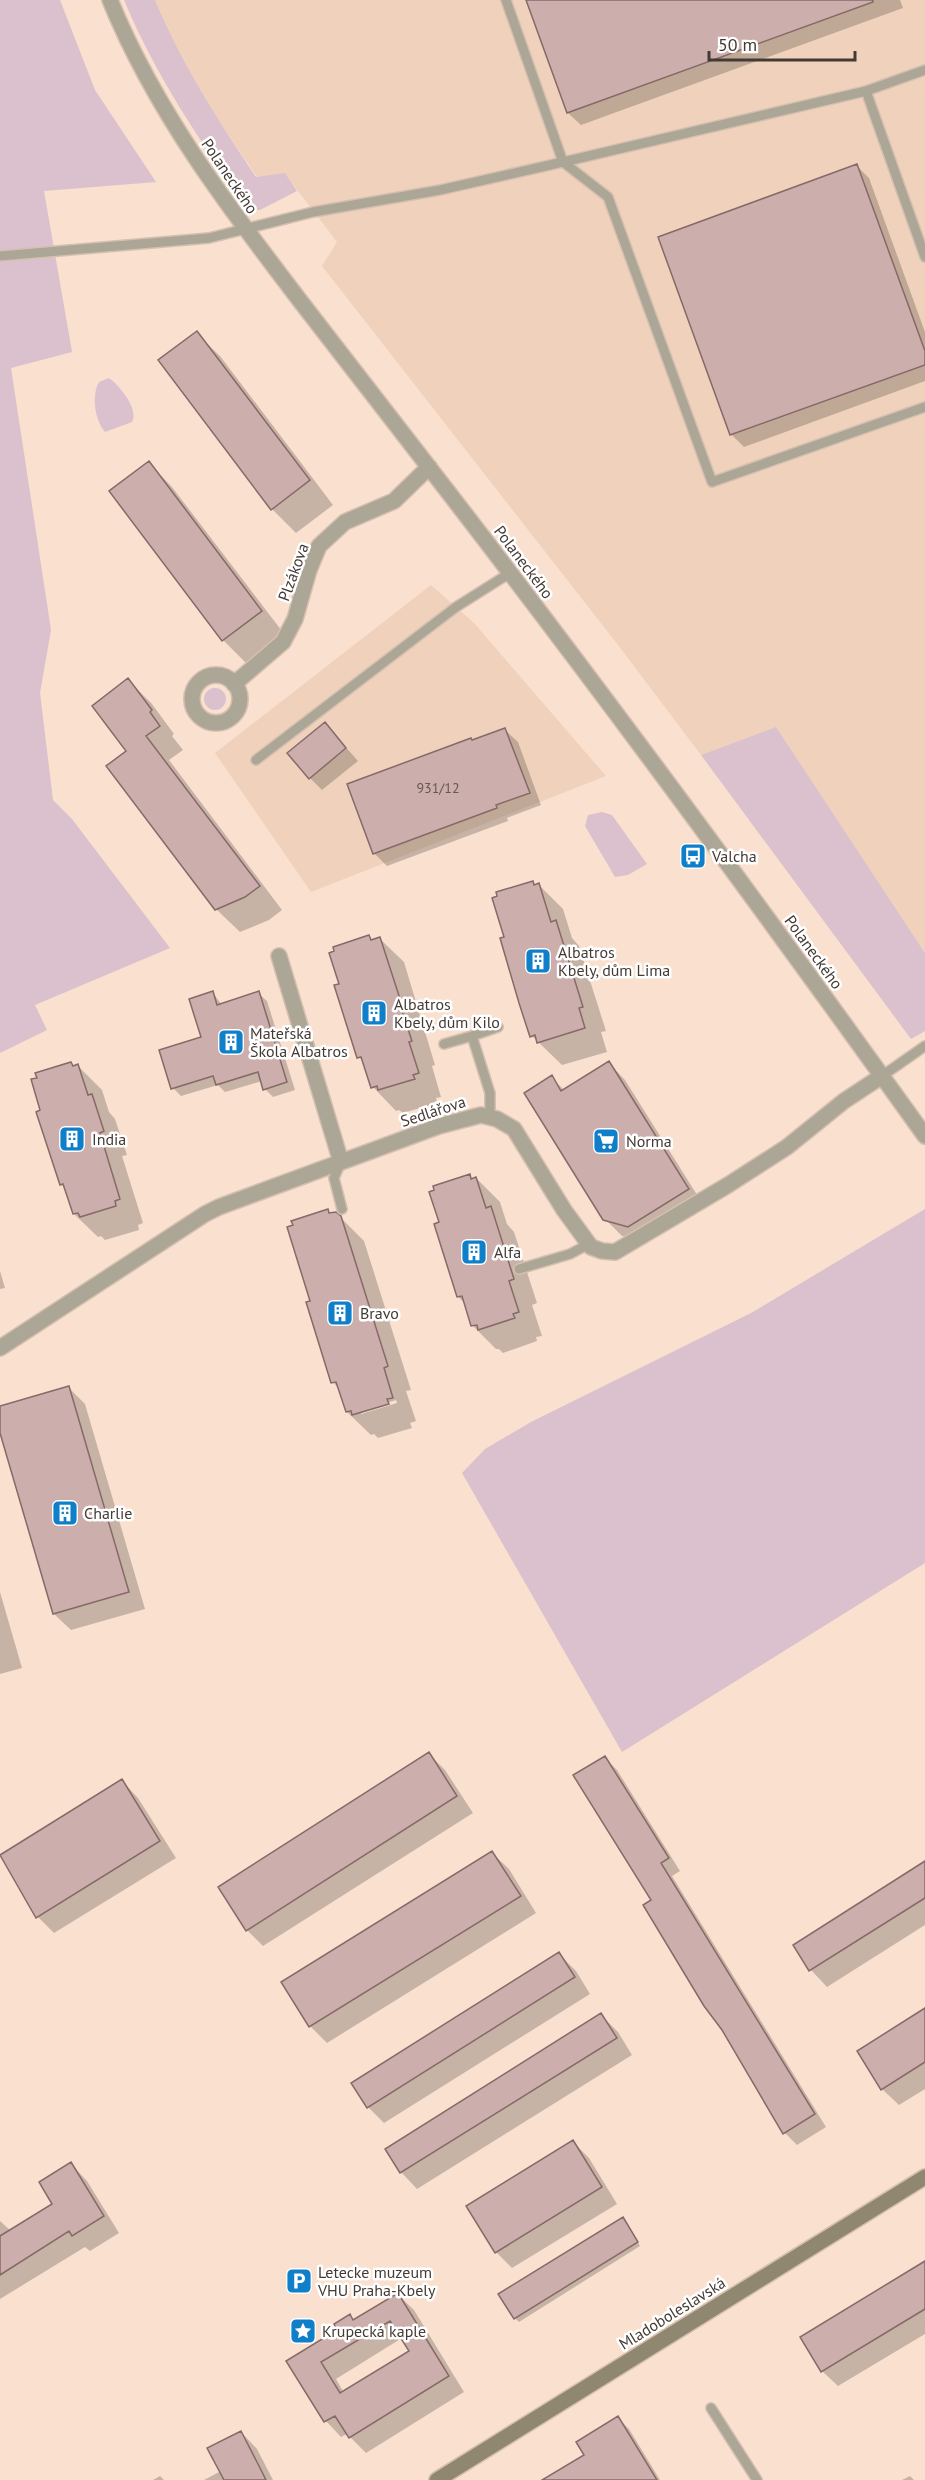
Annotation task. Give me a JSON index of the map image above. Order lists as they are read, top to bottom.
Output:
{
  "streets": {
    "main road": ["Mladoboleslavská"],
    "street": ["Polaneckého", "Plzákova", "Sedlářova"]
  },
  "crossings": [
    ["Polaneckého", "Plzákova"]
  ],
  "places": {
    "bus stop": ["Valcha"],
    "building": [
      "Albatros Kbely, dům Lima",
      "Albatros Kbely, dům Kilo",
      "Mateřská Škola Albatros",
      "India",
      "Alfa",
      "Bravo",
      "Charlie"
    ],
    "supermarket": ["Norma"],
    "parking": ["Letecke muzeum VHU Praha-Kbely"],
    "place": ["Krupecká kaple"]
  },
  "house_numbers": ["931/12"],
  "scale_bar": "50 m"
}
